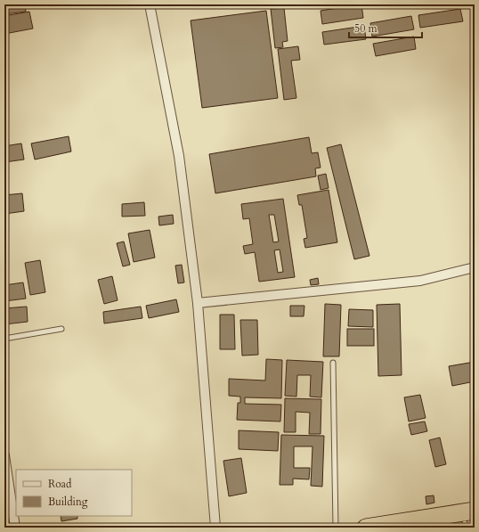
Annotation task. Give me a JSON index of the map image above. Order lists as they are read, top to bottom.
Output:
{
  "legend": ["Road", "Building"],
  "scale_bar": "50 m"
}
